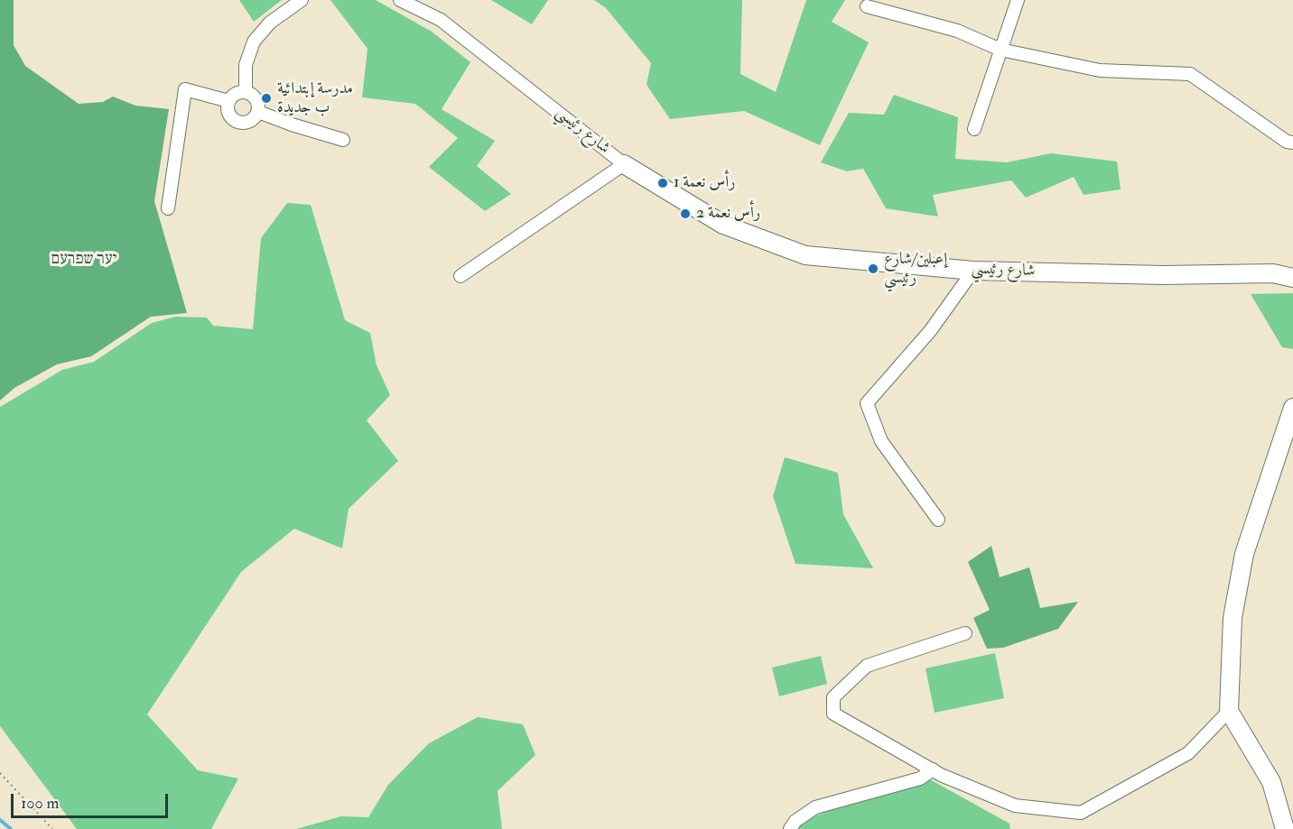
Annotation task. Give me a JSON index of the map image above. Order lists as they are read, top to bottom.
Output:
{
  "streets": {
    "street": ["شارع رئيسي"]
  },
  "parks": ["יער שפרעם"],
  "places": [
    "مدرسة إبتدائية ب جديدة",
    "رأس نعمة 1",
    "رأس نعمة 2",
    "إعبلين/شارع رئيسي"
  ],
  "scale_bar": "100 m"
}
